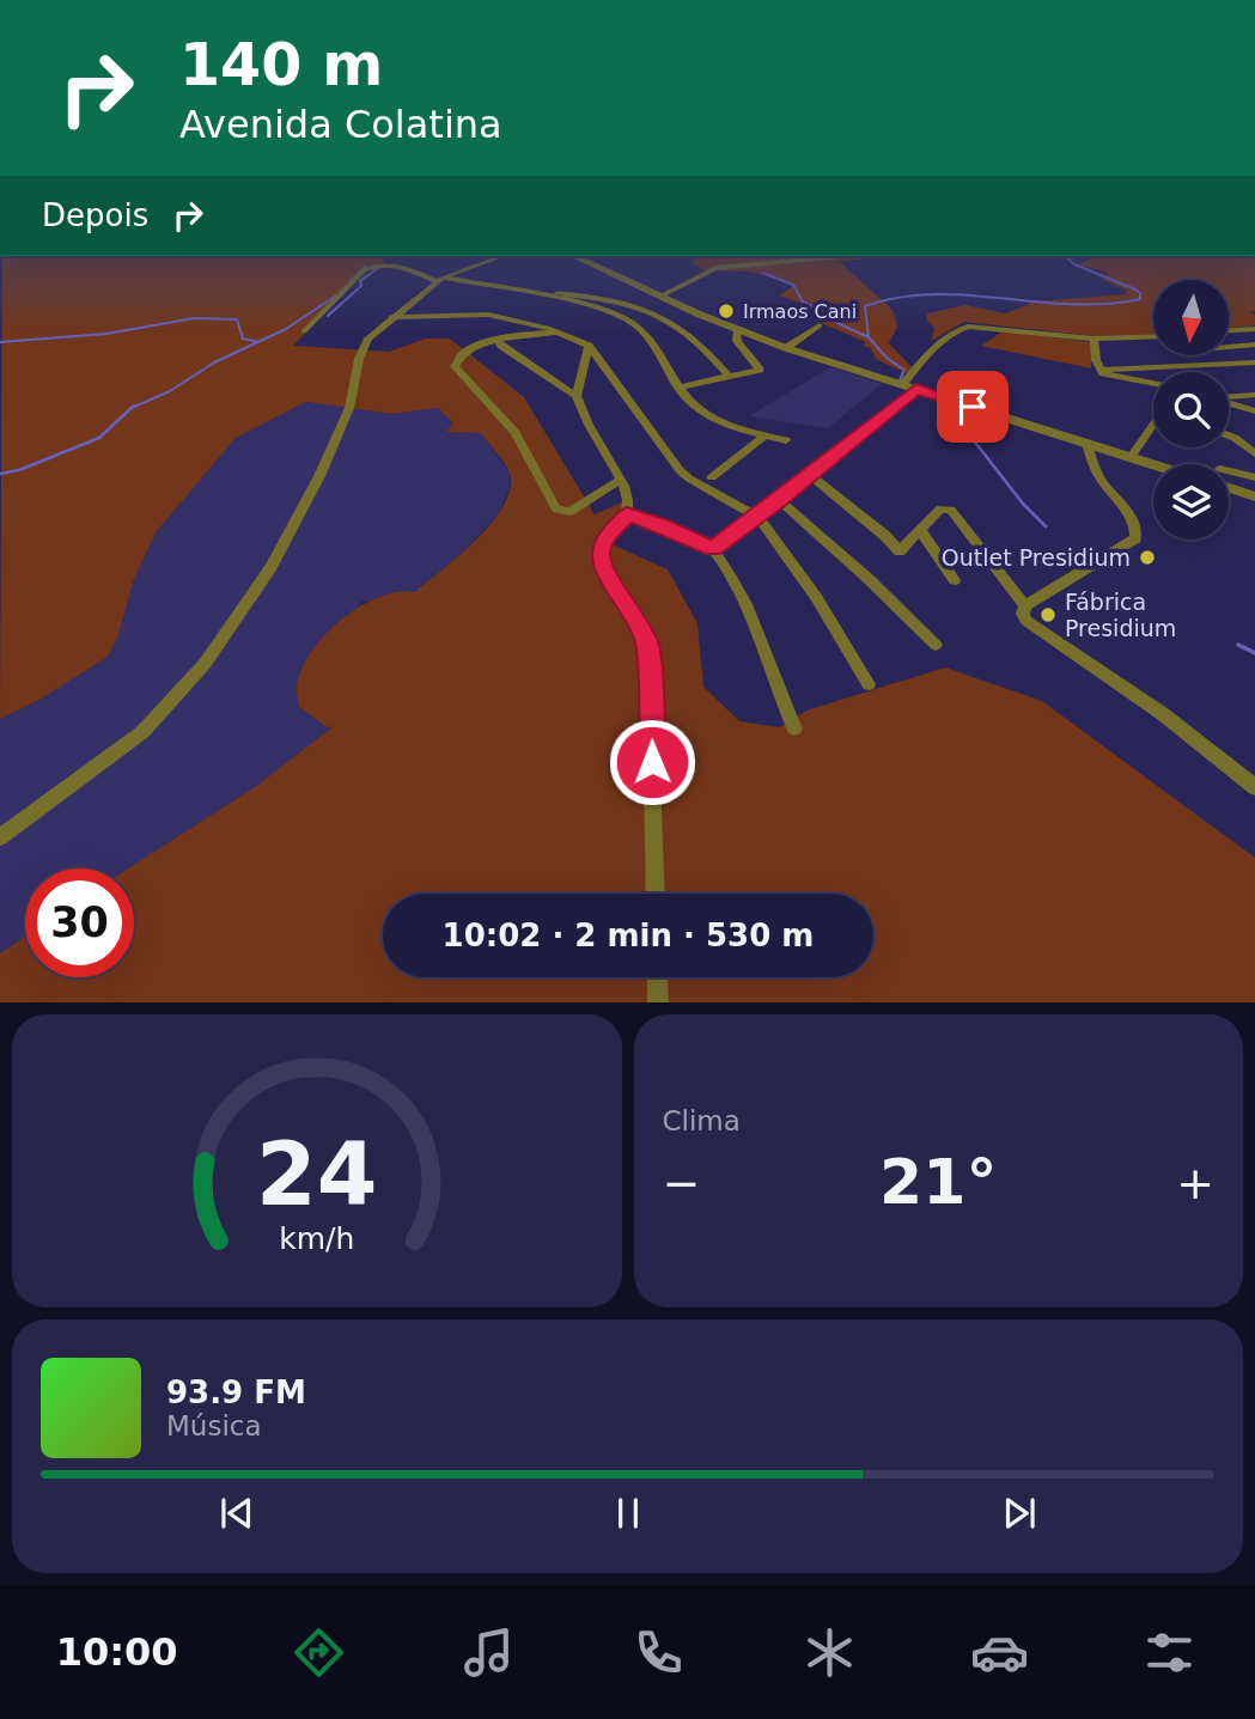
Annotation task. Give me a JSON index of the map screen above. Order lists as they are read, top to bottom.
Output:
{
  "places": ["Irmaos Cani", "Outlet Presidium", "Fábrica Presidium"],
  "north": "bottom",
  "page": {
    "turn": ["140 m", "Avenida Colatina"],
    "then": "Depois",
    "limit": "30",
    "trip": "10:02 · 2 min · 530 m",
    "tile": "Clima",
    "heat": ["−", "21°", "+"],
    "song": ["93.9 FM", "Música"],
    "tabs": "10:00",
    "gauge": ["24", "km/h"]
  }
}
